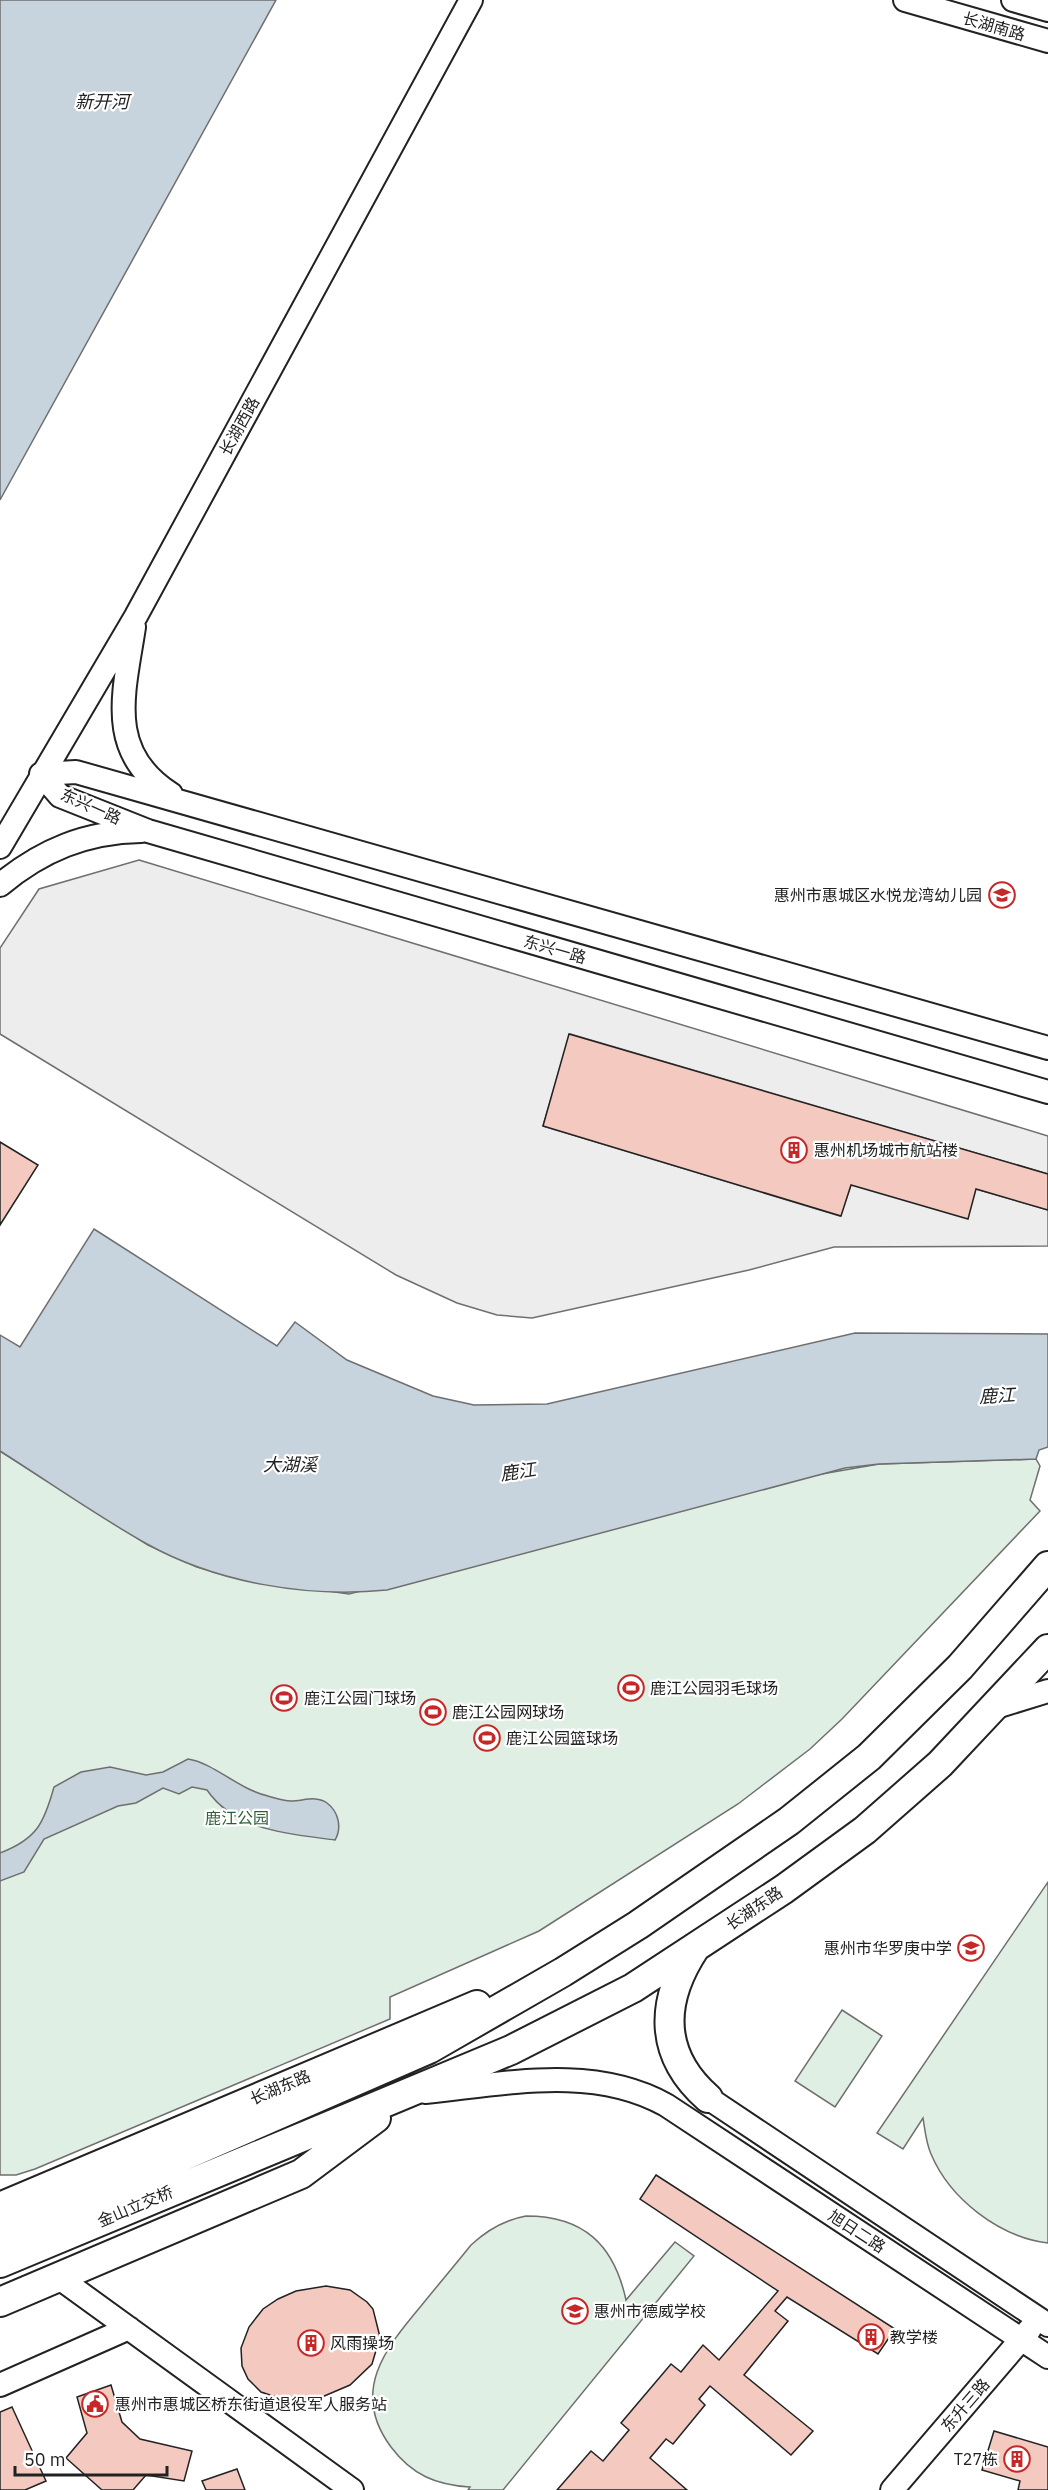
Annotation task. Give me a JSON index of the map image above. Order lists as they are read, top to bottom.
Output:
{
  "streets": {
    "main road": ["长湖东路", "金山立交桥"],
    "street": [
      "长湖南路",
      "长湖西路",
      "东兴一路",
      "旭日二路",
      "东升三路"
    ]
  },
  "crossings": [
    ["长湖西路", "东兴一路"],
    ["长湖东路", "金山立交桥"],
    ["长湖东路", "旭日二路"],
    ["旭日二路", "东升三路"]
  ],
  "water": ["新开河", "鹿江", "大湖溪"],
  "parks": ["鹿江公园"],
  "places": {
    "school or university": ["惠州市惠城区水悦龙湾幼儿园", "惠州市华罗庚中学", "惠州市德威学校"],
    "building": [
      "惠州机场城市航站楼",
      "教学楼",
      "风雨操场",
      "T27栋"
    ],
    "sports": [
      "鹿江公园羽毛球场",
      "鹿江公园门球场",
      "鹿江公园网球场",
      "鹿江公园篮球场"
    ],
    "public building": ["惠州市惠城区桥东街道退役军人服务站"]
  },
  "scale_bar": "50 m"
}
